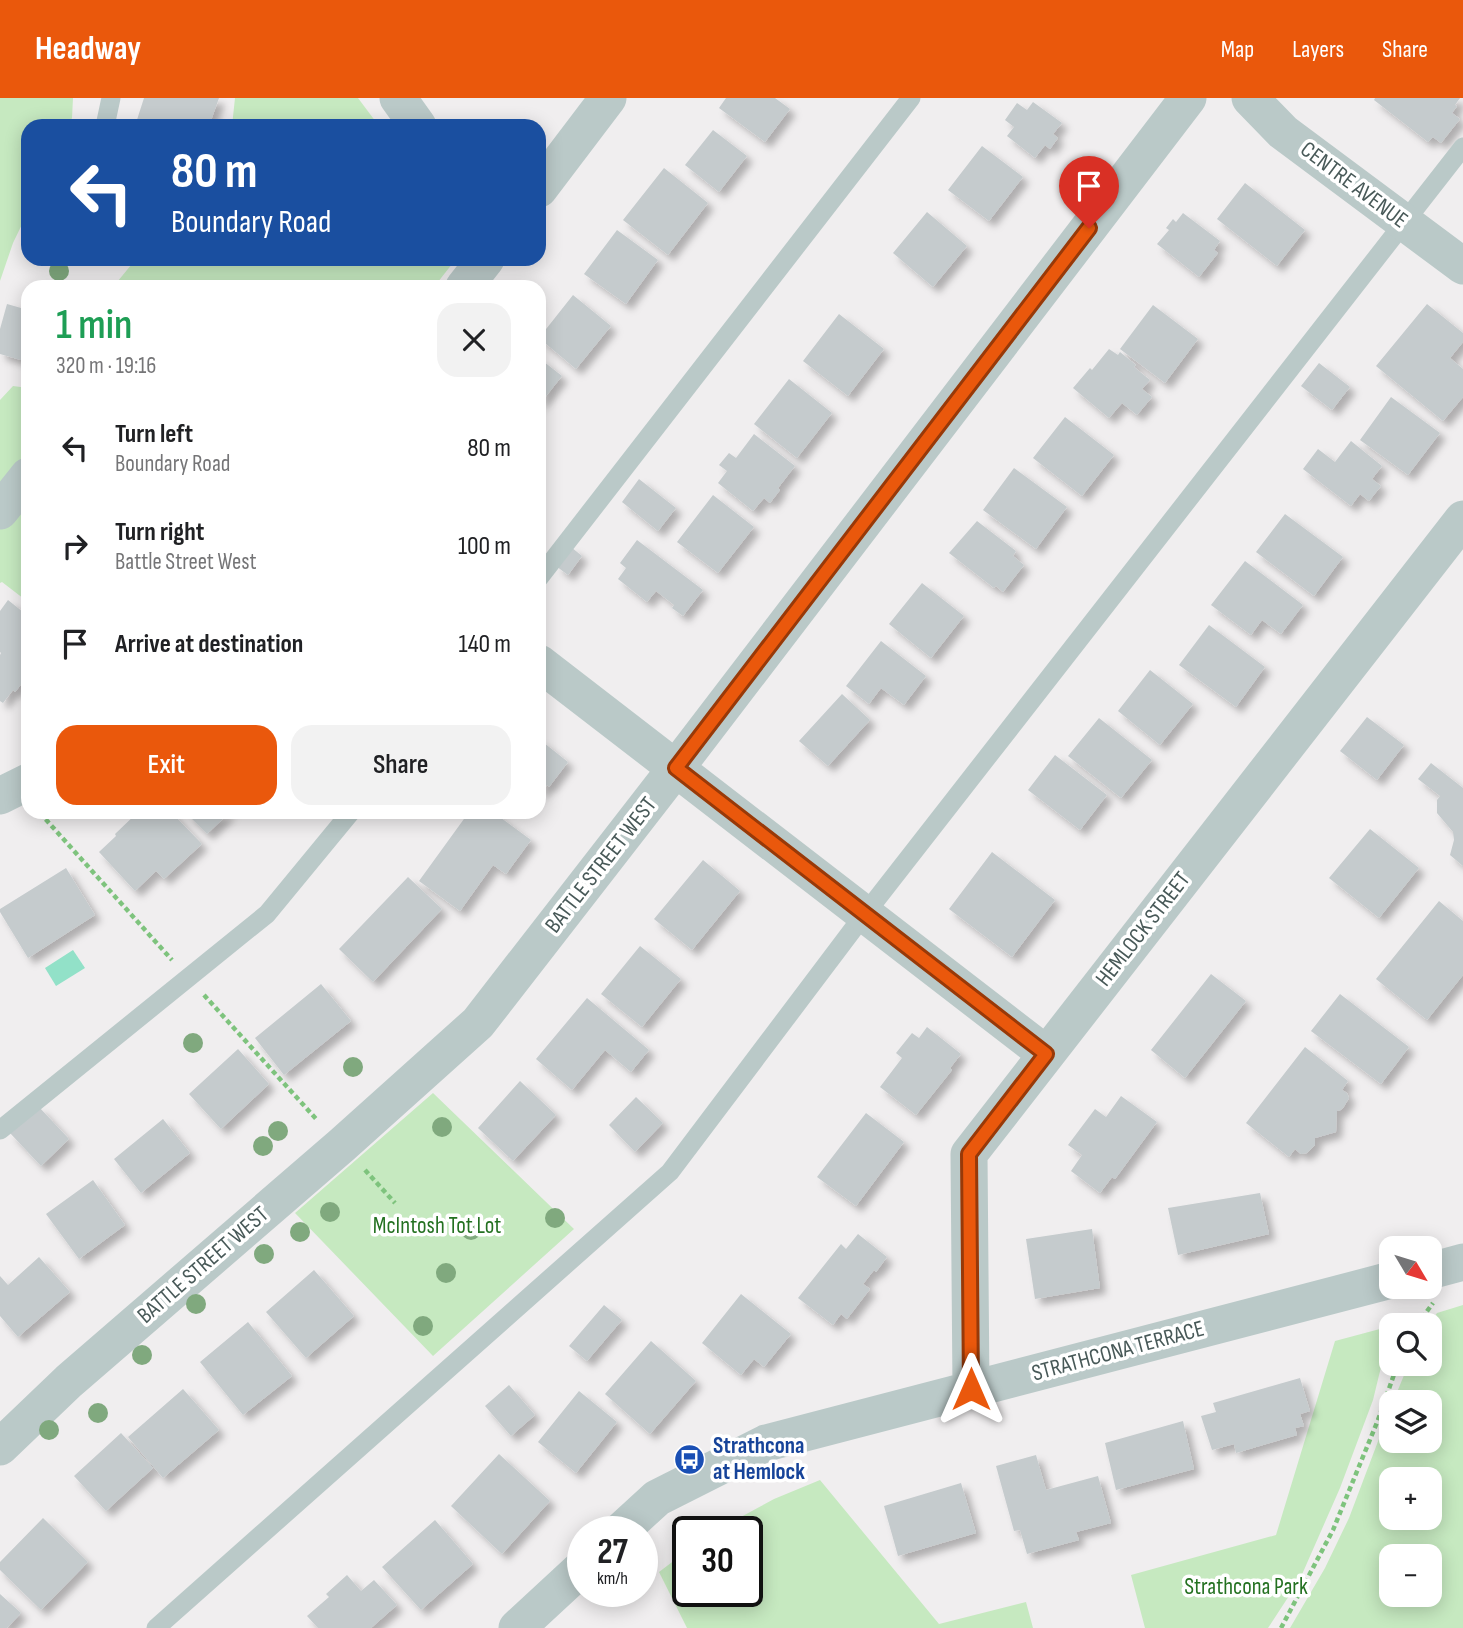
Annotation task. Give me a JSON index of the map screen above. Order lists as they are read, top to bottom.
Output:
{
  "streets": {
    "street": [
      "CENTRE AVENUE",
      "BATTLE STREET WEST",
      "HEMLOCK STREET",
      "STRATHCONA TERRACE"
    ]
  },
  "crossings": [
    ["HEMLOCK STREET", "STRATHCONA TERRACE"]
  ],
  "parks": ["McIntosh Tot Lot", "Strathcona Park"],
  "places": {
    "bus stop": ["Strathcona at Hemlock"]
  },
  "north": "bottom right",
  "page": {
    "header": "Headway",
    "nav": ["Map", "Layers", "Share"],
    "turn": ["80 m", "Boundary Road"],
    "heading": ["1 min", "320 m · 19:16"],
    "list": [
      {
        "name": "Turn left",
        "note": "Boundary Road",
        "value": "80 m"
      },
      {
        "name": "Turn right",
        "note": "Battle Street West",
        "value": "100 m"
      },
      {
        "name": "Arrive at destination",
        "value": "140 m"
      }
    ],
    "buttons": ["Exit", "Share"],
    "map_buttons": ["+", "−"],
    "speed": "27 km/h",
    "limit": "30"
  }
}
